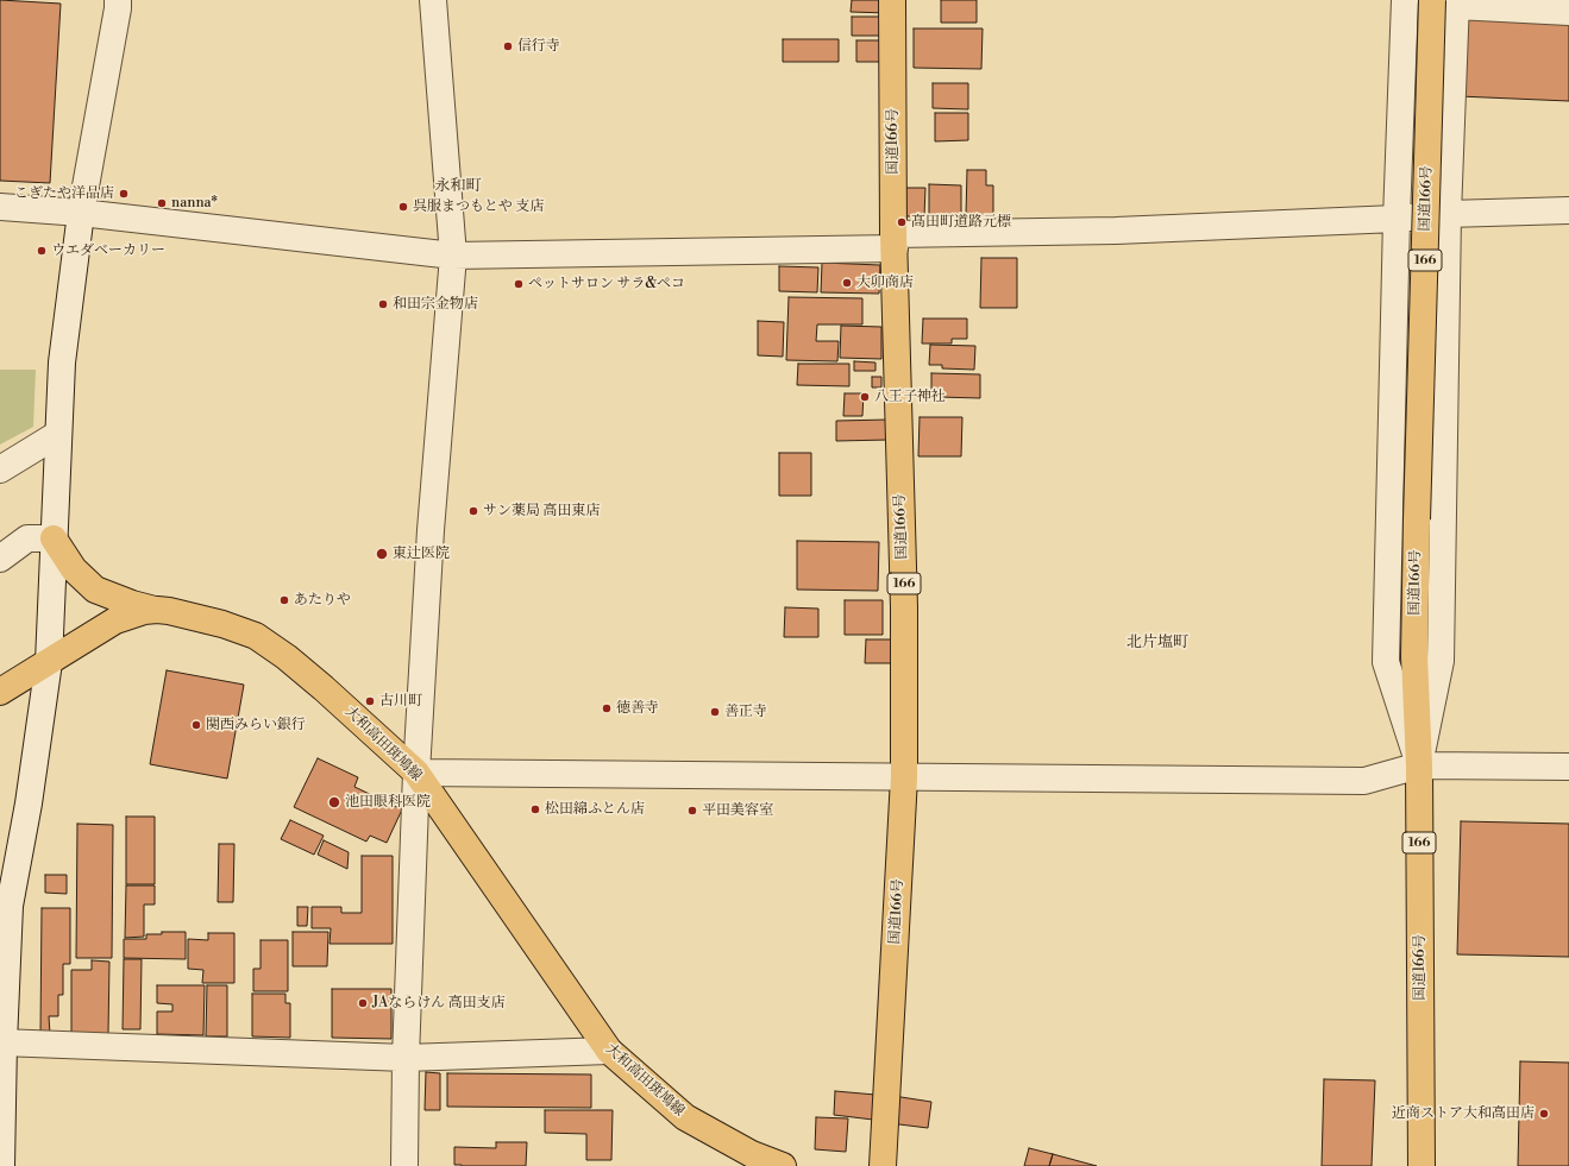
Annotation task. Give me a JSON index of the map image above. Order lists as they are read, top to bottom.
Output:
{
  "streets": {
    "main road": ["国道166号", "166", "大和高田斑鳩線"]
  },
  "districts": ["永和町", "北片塩町"],
  "places": [
    "信行寺",
    "こぎたや洋品店",
    "nanna*",
    "呉服まつもとや 支店",
    "髙田町道路元標",
    "ウエダベーカリー",
    "大卯商店",
    "ペットサロン サラ&ペコ",
    "和田宗金物店",
    "八王子神社",
    "サン薬局 高田東店",
    "東辻医院",
    "あたりや",
    "古川町",
    "徳善寺",
    "善正寺",
    "関西みらい銀行",
    "池田眼科医院",
    "松田綿ふとん店",
    "平田美容室",
    "JAならけん 高田支店",
    "近商ストア大和高田店"
  ]
}
